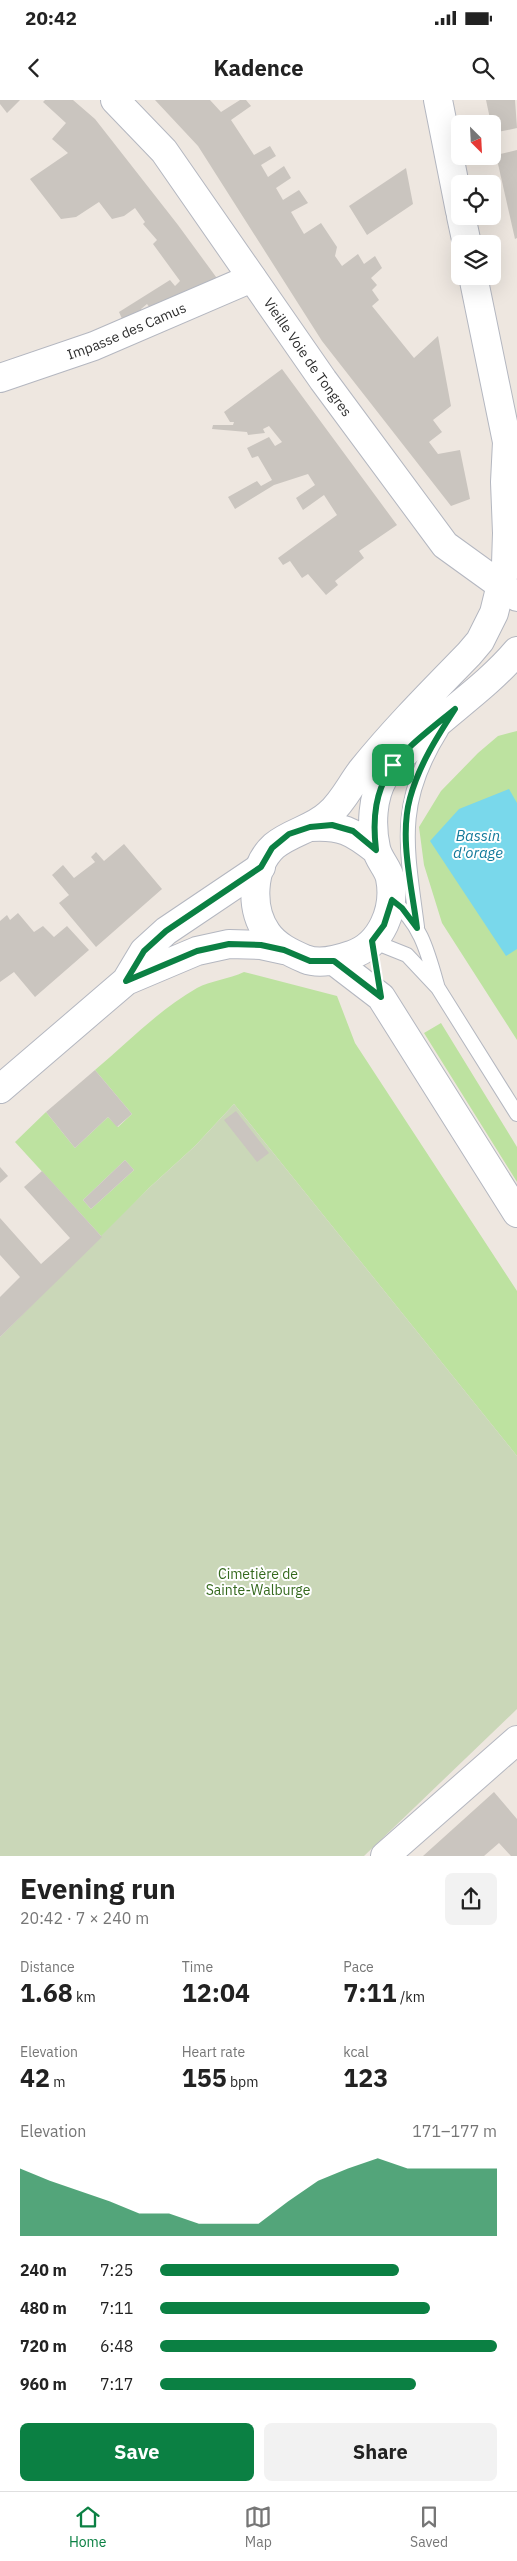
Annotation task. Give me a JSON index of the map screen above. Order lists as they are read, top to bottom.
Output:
{
  "streets": {
    "main road": ["Impasse des Camus", "Vieille Voie de Tongres"]
  },
  "crossings": [
    ["Impasse des Camus", "Vieille Voie de Tongres"]
  ],
  "water": ["Bassin d'orage"],
  "parks": ["Cimetière de Sainte-Walburge"],
  "north": "bottom right",
  "page": {
    "status": "20:42",
    "header": "Kadence",
    "heading": ["Evening run", "20:42 · 7 × 240 m"],
    "stats": [
      ["Distance", "1.68 km"],
      ["Time", "12:04"],
      ["Pace", "7:11 /km"],
      ["Elevation", "42 m"],
      ["Heart rate", "155 bpm"],
      ["kcal", "123"]
    ],
    "chart": ["Elevation", "171–177 m"],
    "list": [
      {
        "name": "240 m",
        "note": "7:25"
      },
      {
        "name": "480 m",
        "note": "7:11"
      },
      {
        "name": "720 m",
        "note": "6:48"
      },
      {
        "name": "960 m",
        "note": "7:17"
      }
    ],
    "buttons": ["Save", "Share"],
    "tabs": ["Home", "Map", "Saved"]
  }
}
